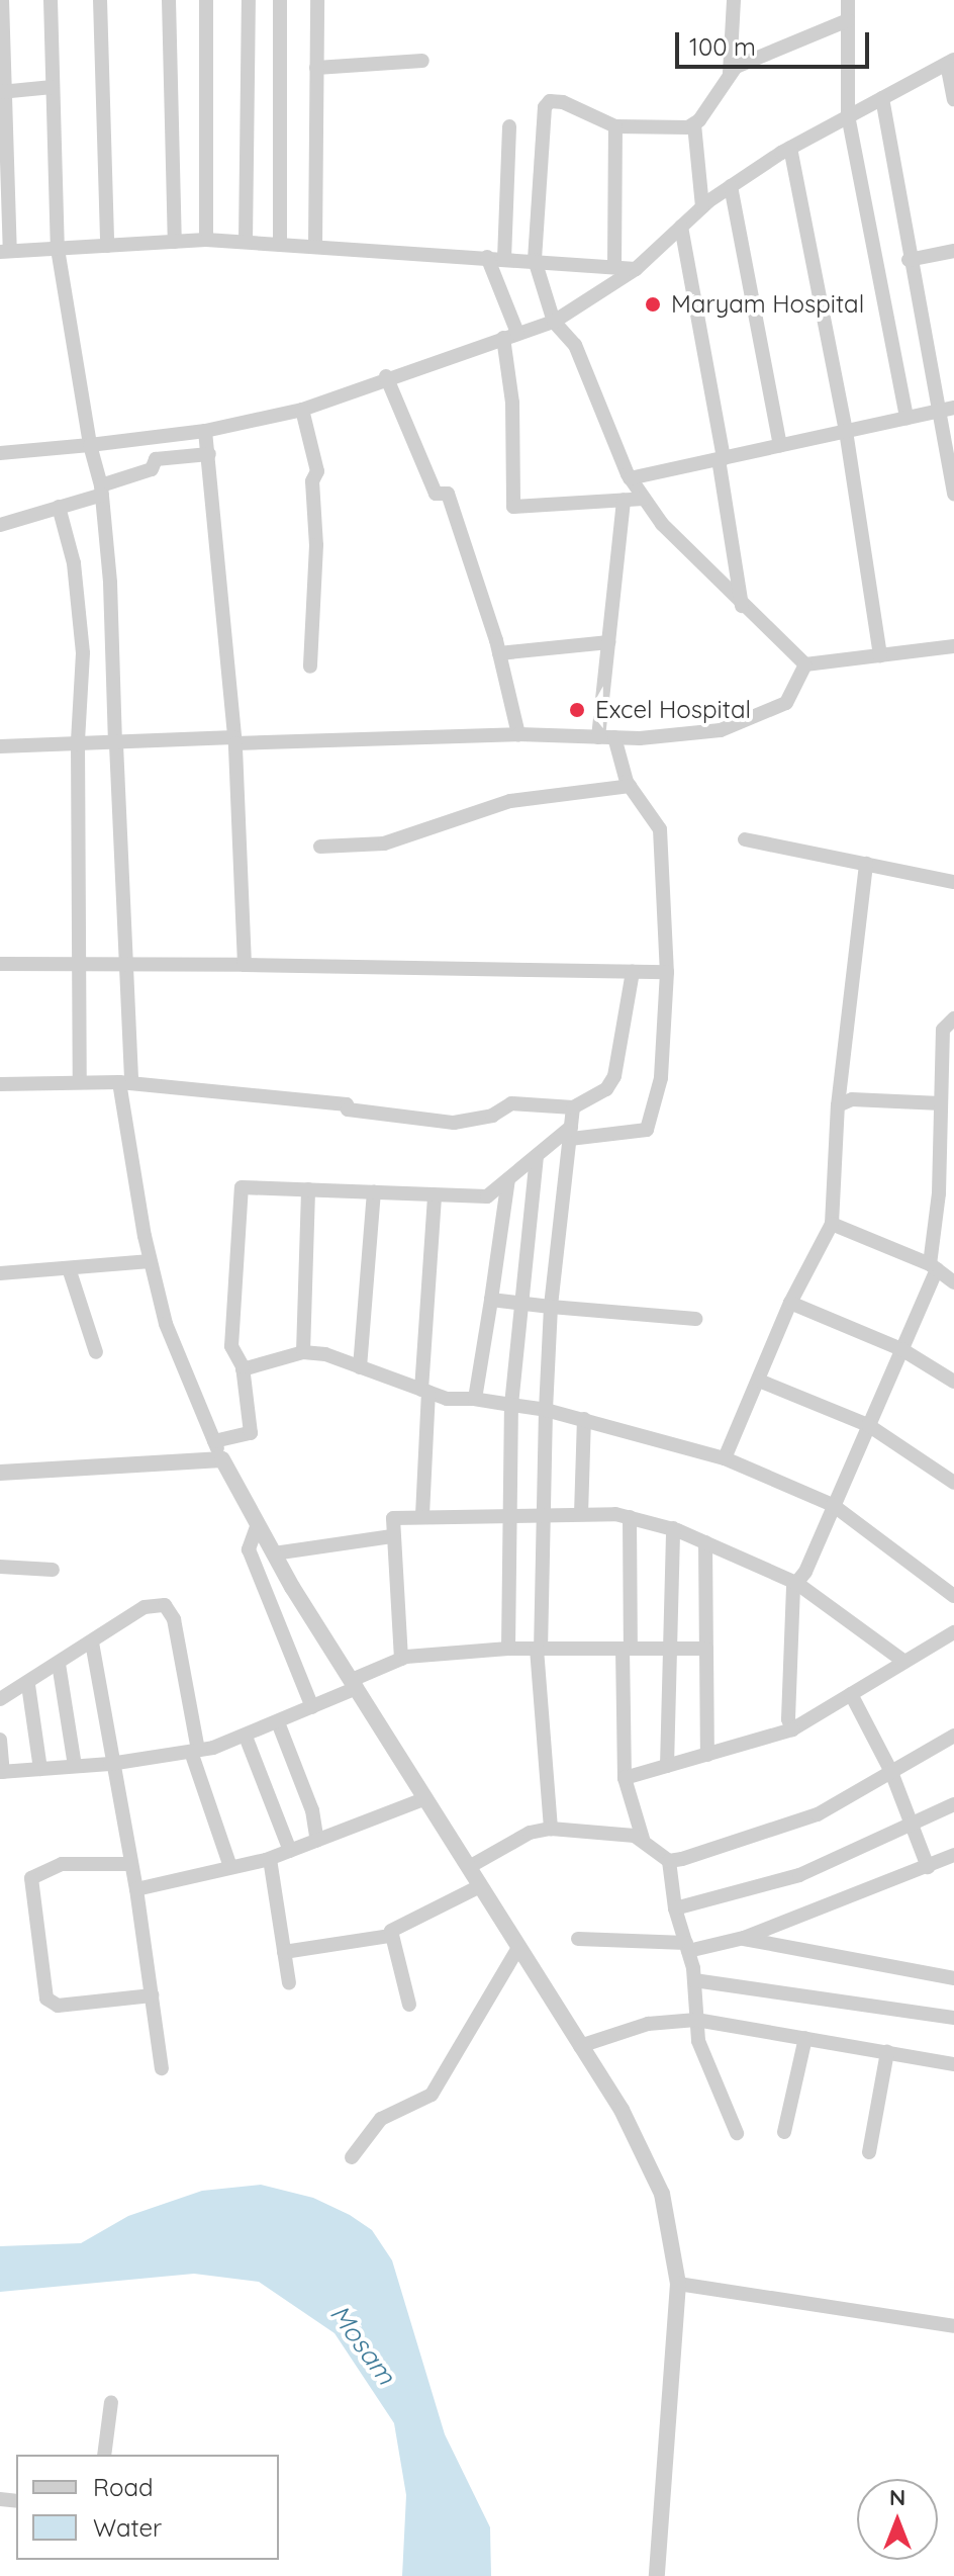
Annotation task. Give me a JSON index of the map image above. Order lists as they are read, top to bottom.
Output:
{
  "water": ["Mosam"],
  "places": ["Maryam Hospital", "Excel Hospital"],
  "legend": ["Road", "Water"],
  "scale_bar": "100 m",
  "north": "top"
}
